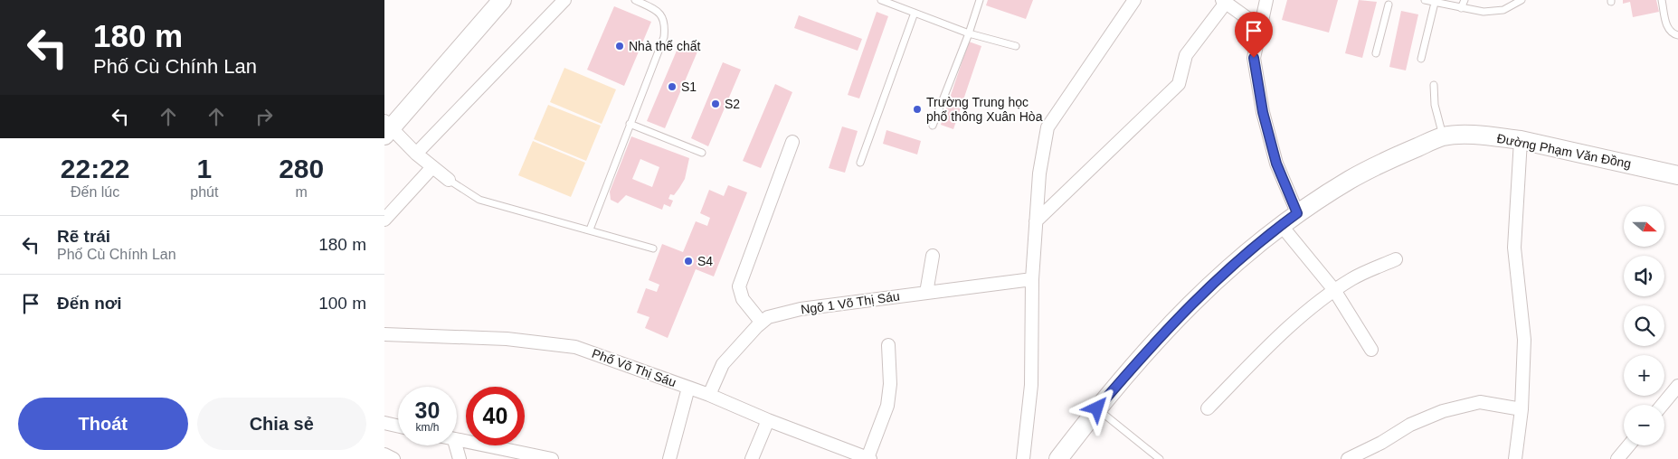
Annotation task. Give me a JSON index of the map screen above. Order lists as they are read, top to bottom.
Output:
{
  "streets": {
    "street": ["Đường Phạm Văn Đồng", "Ngõ 1 Võ Thị Sáu", "Phố Võ Thị Sáu"]
  },
  "crossings": [
    ["Ngõ 1 Võ Thị Sáu", "Phố Võ Thị Sáu"]
  ],
  "places": [
    "Nhà thể chất",
    "S1",
    "S2",
    "Trường Trung học phổ thông Xuân Hòa",
    "S4"
  ],
  "north": "right",
  "page": {
    "turn": ["180 m", "Phố Cù Chính Lan"],
    "eta": [
      "22:22",
      "Đến lúc",
      "1",
      "phút",
      "280",
      "m"
    ],
    "map_buttons": ["+", "−"],
    "list": [
      {
        "name": "Rẽ trái",
        "note": "Phố Cù Chính Lan",
        "value": "180 m"
      },
      {
        "name": "Đến nơi",
        "value": "100 m"
      }
    ],
    "speed": "30 km/h",
    "limit": "40",
    "buttons": ["Thoát", "Chia sẻ"]
  }
}
